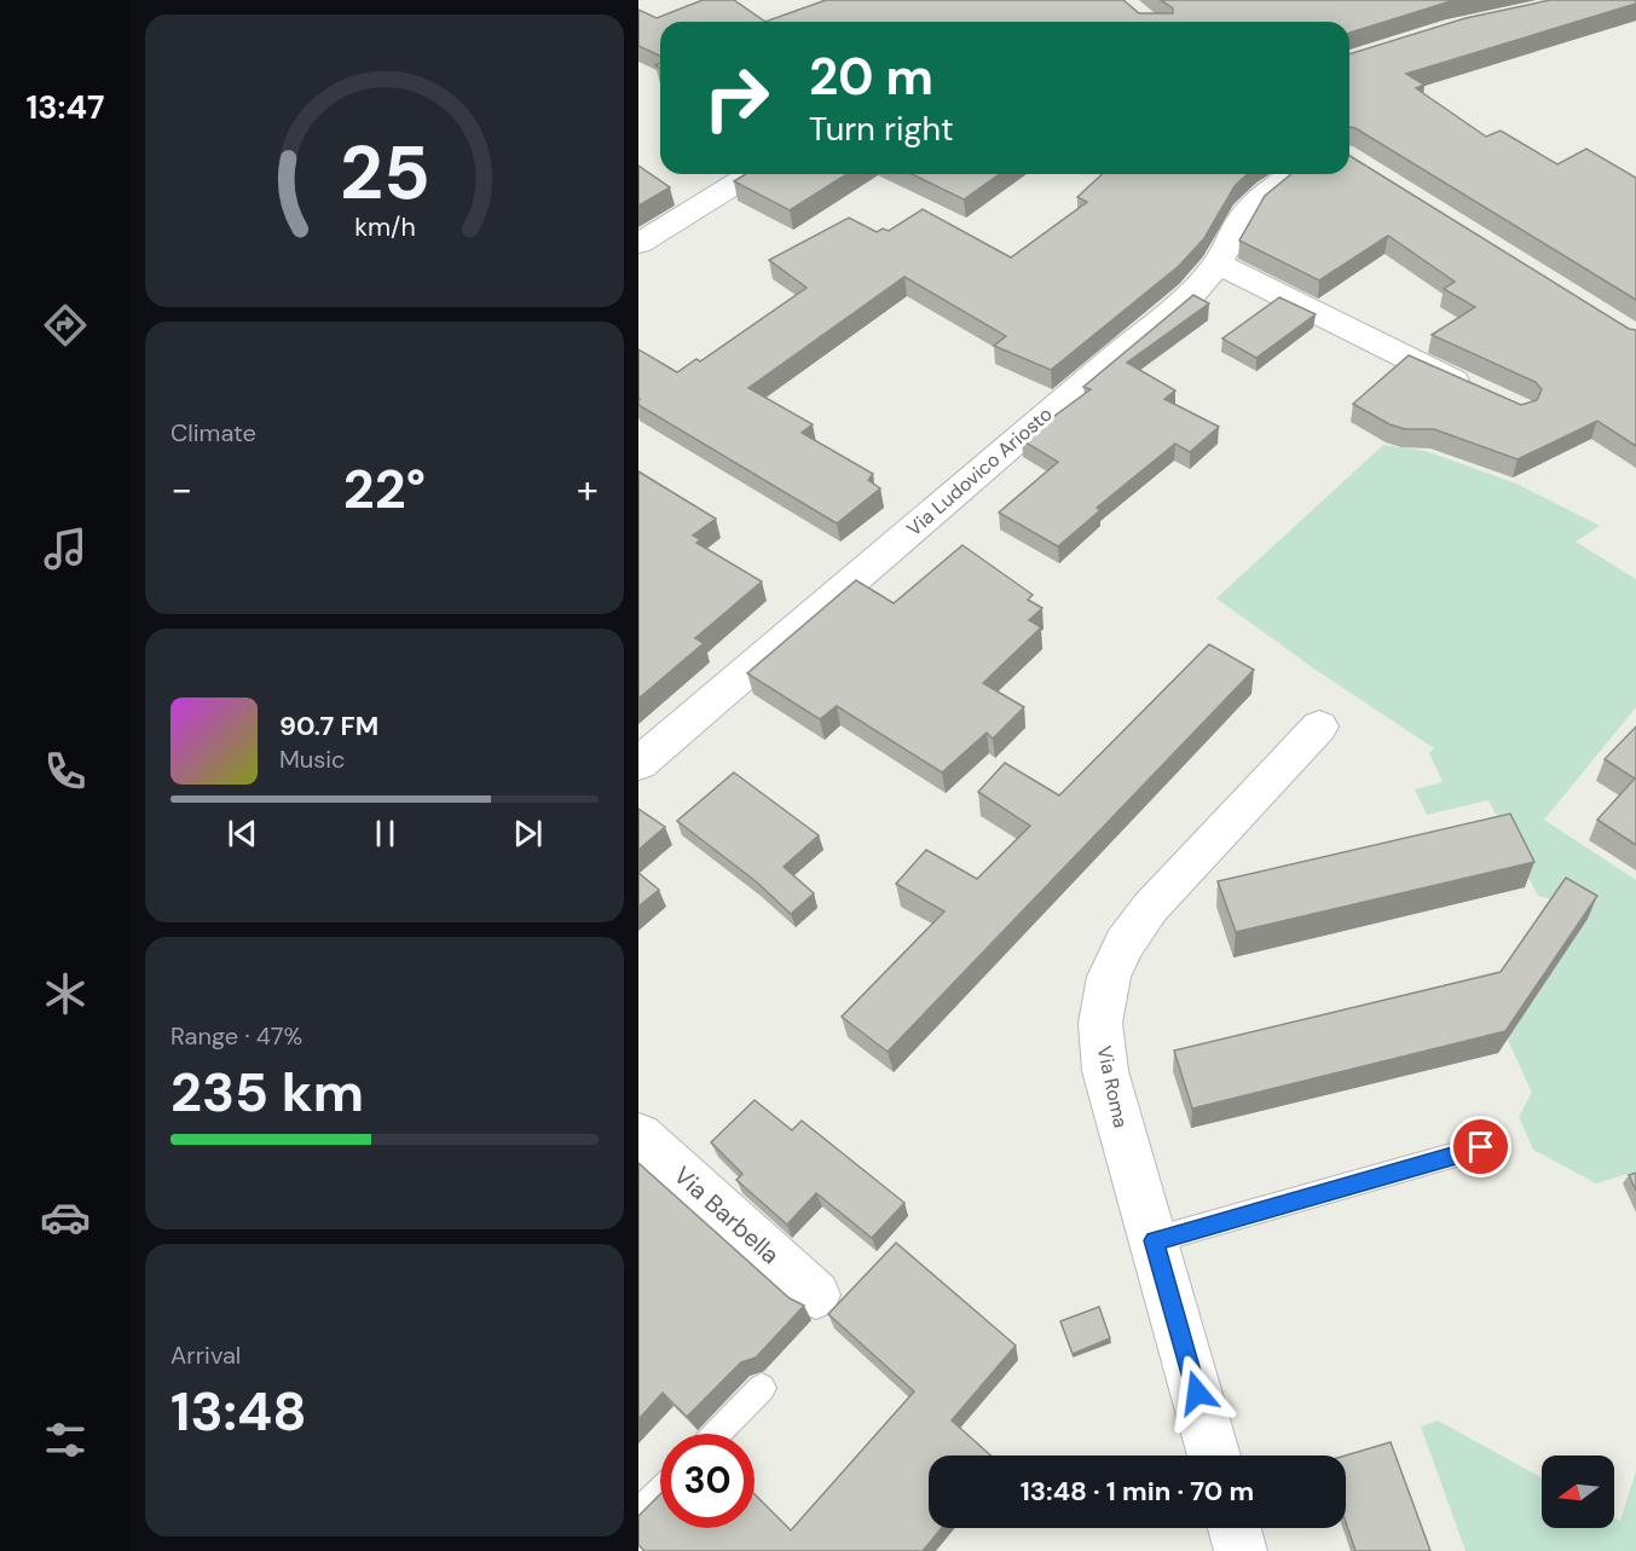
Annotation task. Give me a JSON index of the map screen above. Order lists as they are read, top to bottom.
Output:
{
  "streets": {
    "street": ["Via Ludovico Ariosto", "Via Roma", "Via Barbella"]
  },
  "north": "left",
  "page": {
    "tabs": "13:47",
    "turn": ["20 m", "Turn right"],
    "tile": [
      "Climate",
      ["Range · 47%", "235 km"],
      ["Arrival", "13:48"]
    ],
    "heat": ["−", "22°", "+"],
    "song": ["90.7 FM", "Music"],
    "limit": "30",
    "trip": "13:48 · 1 min · 70 m",
    "gauge": ["25", "km/h"]
  }
}
